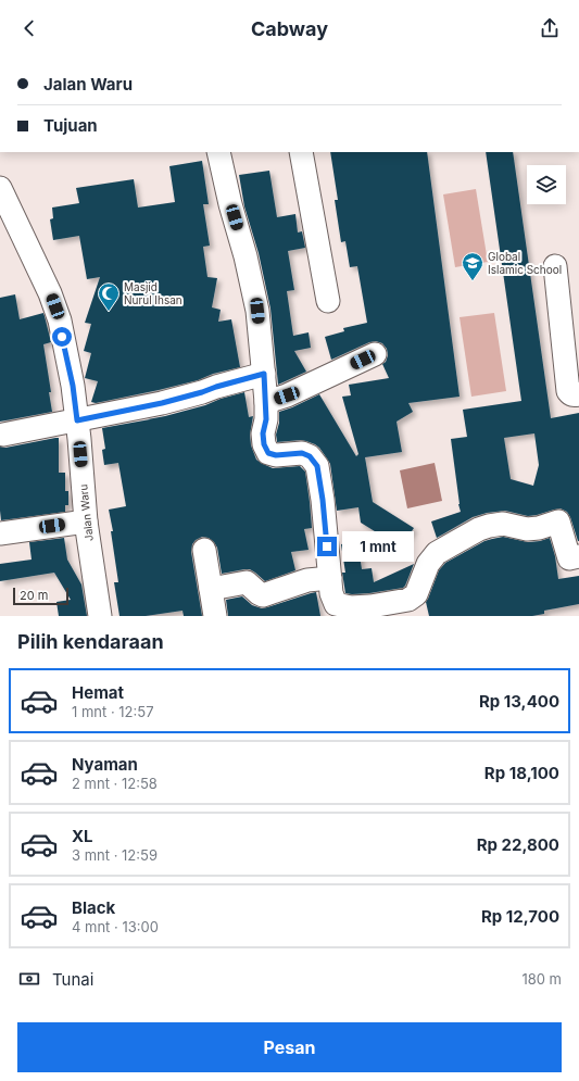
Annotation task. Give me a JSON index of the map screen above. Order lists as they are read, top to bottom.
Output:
{
  "streets": {
    "street": ["Jalan Waru"]
  },
  "places": {
    "school or university": ["Global Islamic School"],
    "mosque": ["Masjid Nurul Ihsan"]
  },
  "scale_bar": "20 m",
  "page": {
    "header": "Cabway",
    "banner": ["Jalan Waru", "Tujuan"],
    "bubble": "1 mnt",
    "scale": "20 m",
    "heading": "Pilih kendaraan",
    "list": [
      {
        "name": "Hemat",
        "note": "1 mnt · 12:57",
        "value": "Rp 13,400"
      },
      {
        "name": "Nyaman",
        "note": "2 mnt · 12:58",
        "value": "Rp 18,100"
      },
      {
        "name": "XL",
        "note": "3 mnt · 12:59",
        "value": "Rp 22,800"
      },
      {
        "name": "Black",
        "note": "4 mnt · 13:00",
        "value": "Rp 12,700"
      }
    ],
    "pay": ["Tunai", "180 m"],
    "buttons": "Pesan"
  }
}
